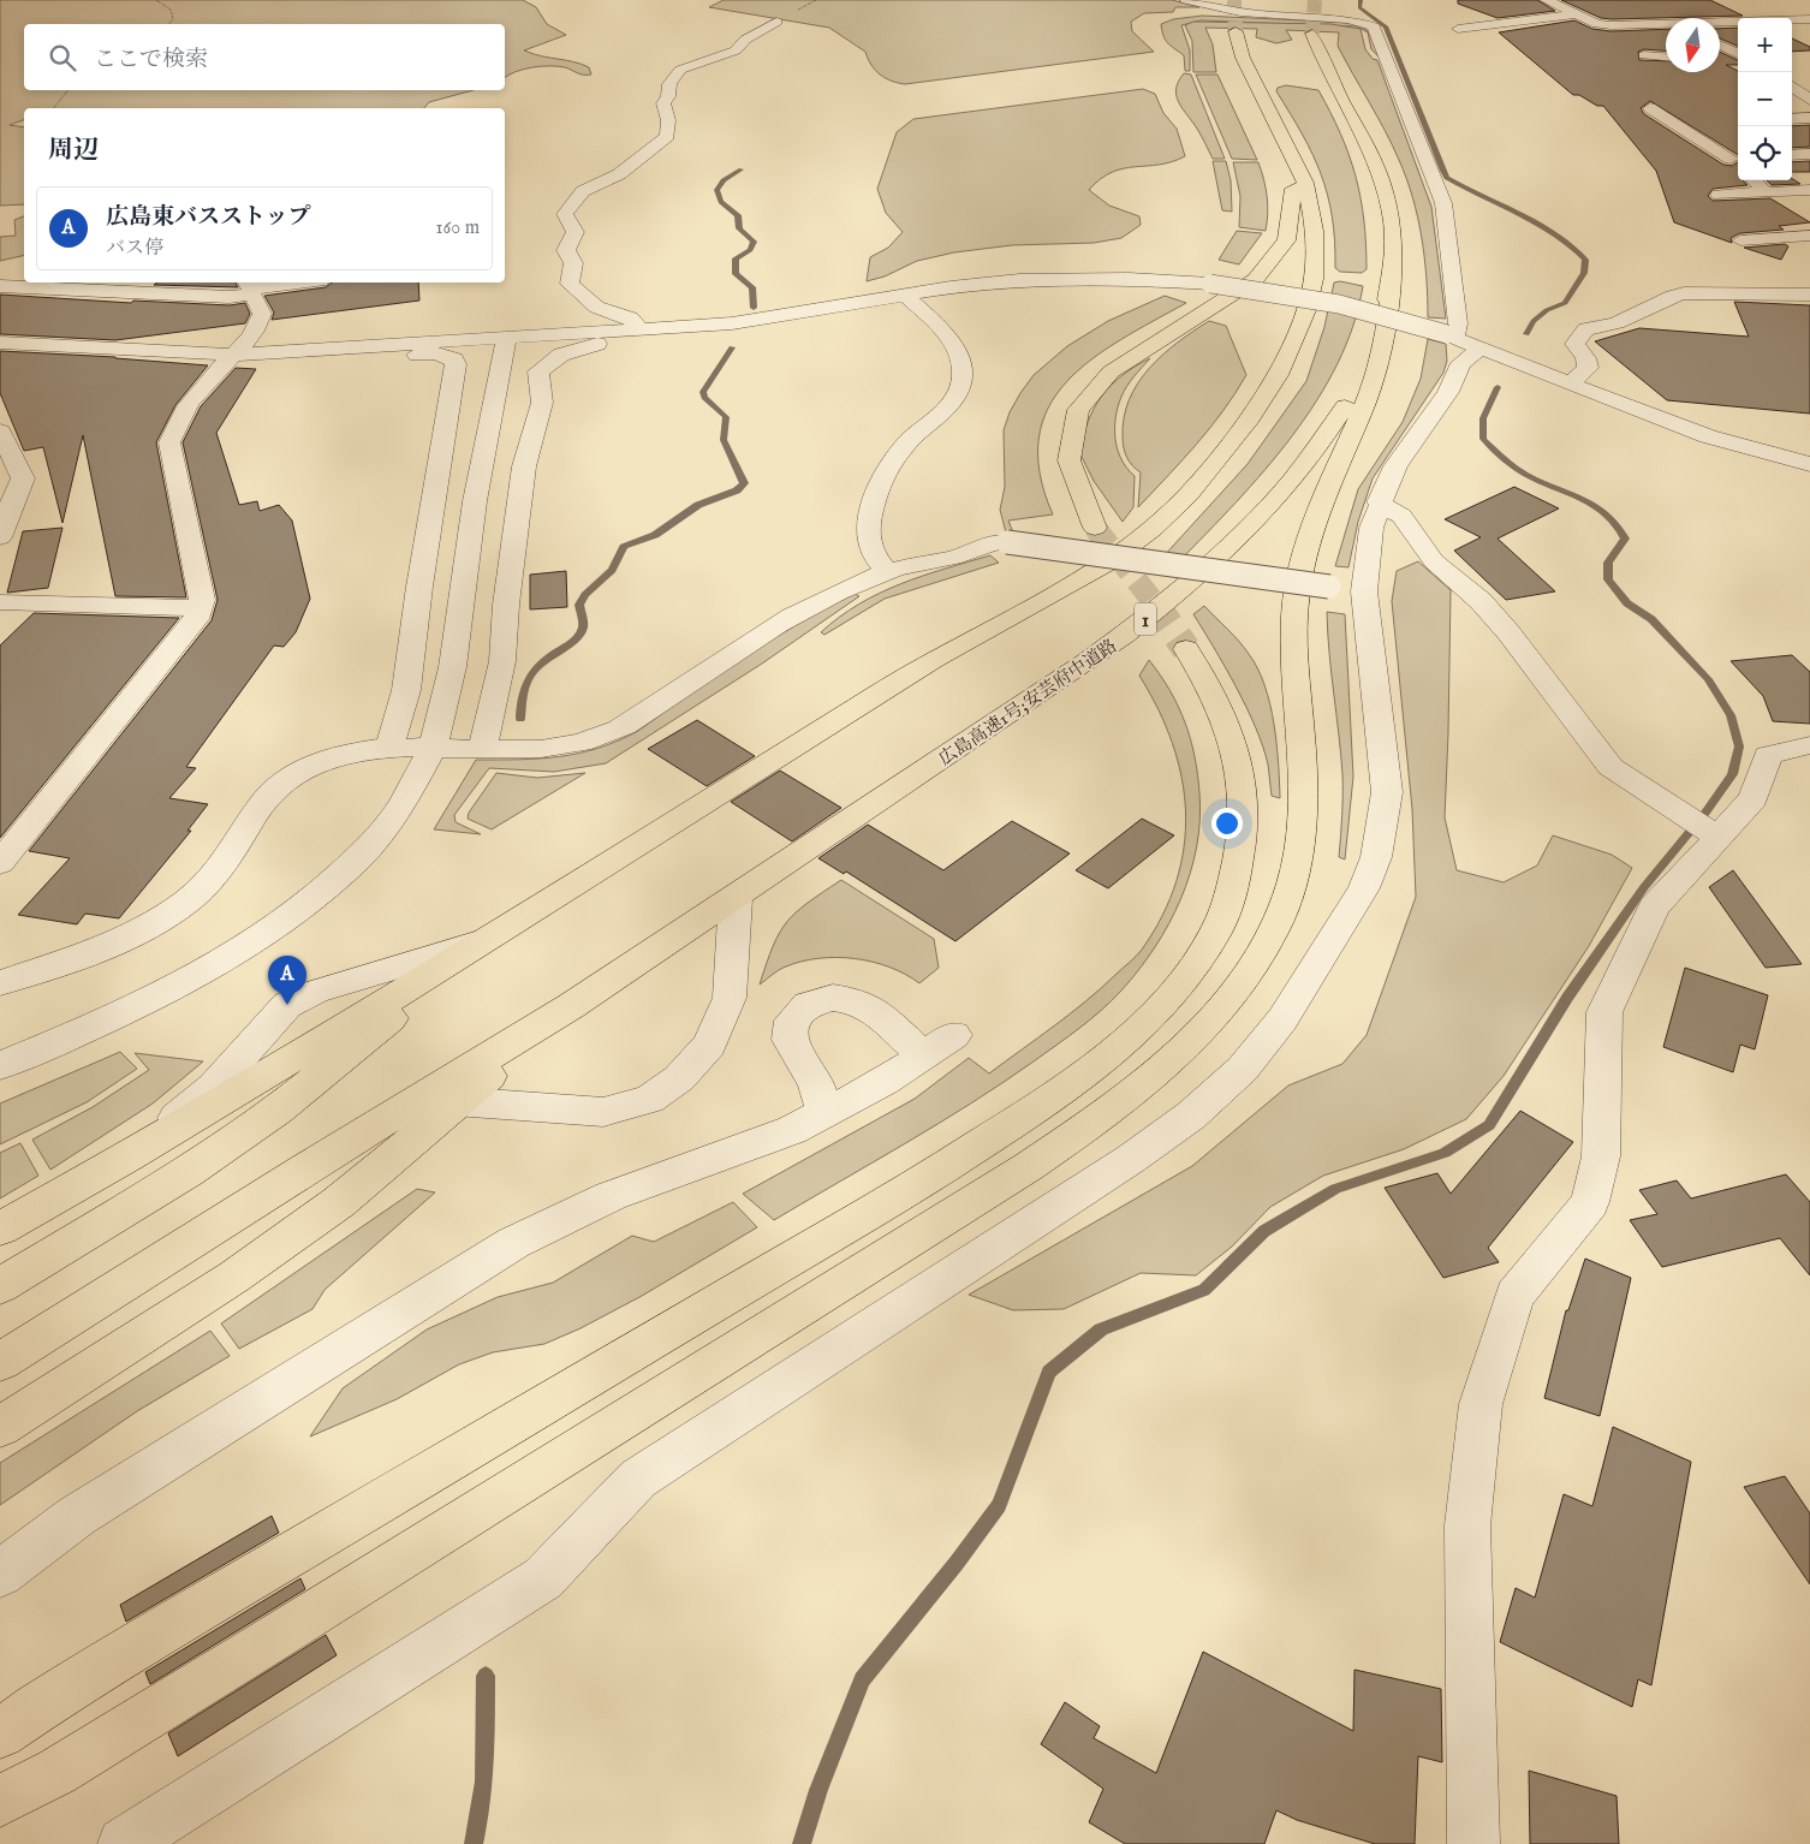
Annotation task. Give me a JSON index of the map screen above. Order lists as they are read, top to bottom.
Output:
{
  "streets": {
    "highway": ["1", "広島高速1号;安芸府中道路"]
  },
  "north": "bottom",
  "page": {
    "map_buttons": ["+", "−"],
    "search": "ここで検索",
    "heading": "周辺",
    "list": [
      {
        "mark": "A",
        "name": "広島東バスストップ",
        "note": "バス停",
        "value": "160 m"
      }
    ],
    "pins": "A"
  }
}
